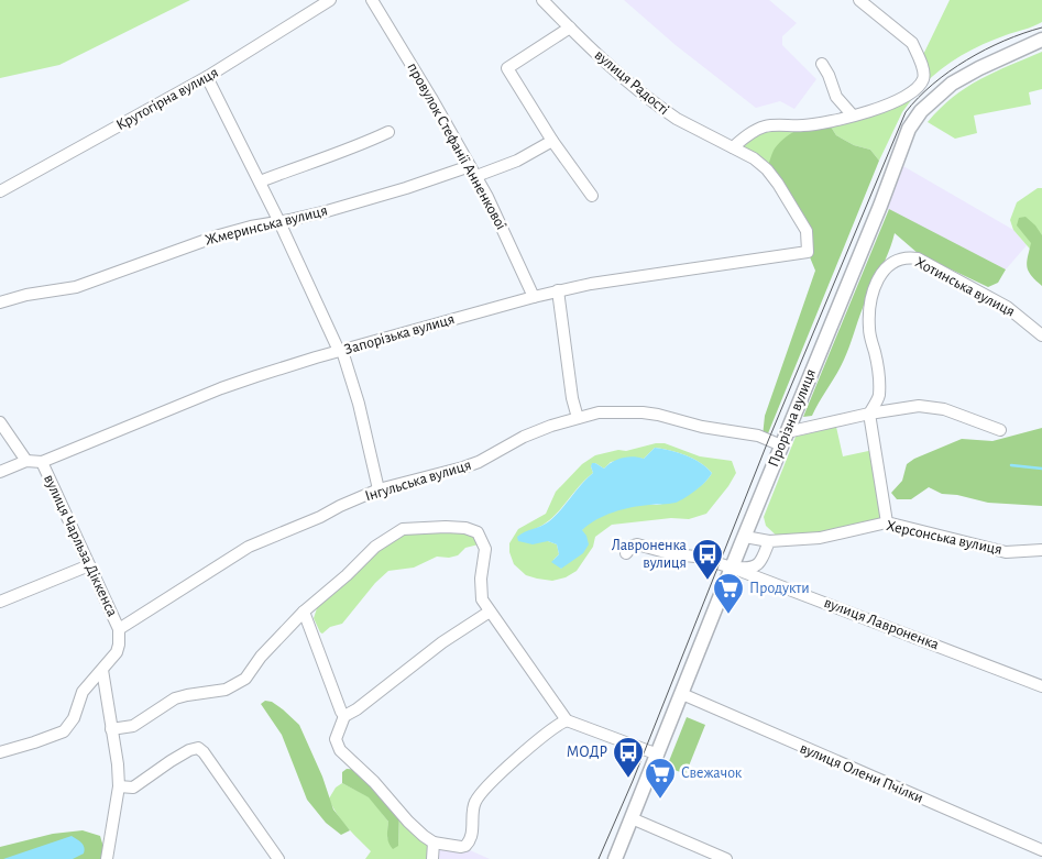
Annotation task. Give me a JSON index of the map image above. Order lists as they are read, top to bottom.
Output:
{
  "streets": {
    "main road": ["Прорізна вулиця"],
    "street": [
      "вулиця Радості",
      "Крутогірна вулиця",
      "провулок Стефанії Анненкової",
      "Жмеринська вулиця",
      "Хотинська вулиця",
      "Запорізька вулиця",
      "Інгульська вулиця",
      "Херсонська вулиця",
      "вулиця Чарльза Діккенса",
      "вулиця Лавроненка",
      "вулиця Олени Пчілки"
    ]
  },
  "crossings": [
    ["вулиця Радості", "Запорізька вулиця"],
    ["провулок Стефанії Анненкової", "Жмеринська вулиця"],
    ["провулок Стефанії Анненкової", "Запорізька вулиця"],
    ["Хотинська вулиця", "Херсонська вулиця"],
    ["Запорізька вулиця", "вулиця Чарльза Діккенса"],
    ["Прорізна вулиця", "Інгульська вулиця"],
    ["Прорізна вулиця", "Херсонська вулиця"],
    ["Прорізна вулиця", "вулиця Лавроненка"],
    ["Прорізна вулиця", "вулиця Олени Пчілки"],
    ["Інгульська вулиця", "вулиця Чарльза Діккенса"]
  ],
  "places": {
    "bus stop": ["Лавроненка вулиця", "МОДР"],
    "supermarket": ["Продукти", "Свежачок"]
  }
}
